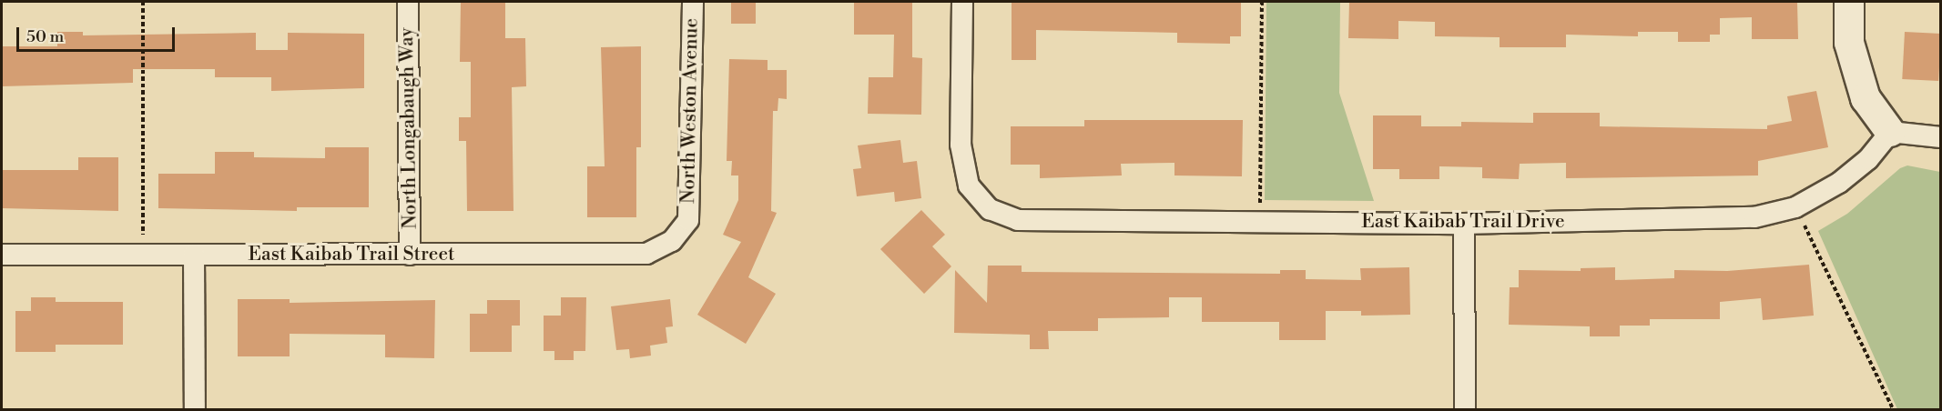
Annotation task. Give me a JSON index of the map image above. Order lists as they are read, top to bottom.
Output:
{
  "streets": {
    "street": [
      "North Weston Avenue",
      "North Longabaugh Way",
      "East Kaibab Trail Drive",
      "East Kaibab Trail Street"
    ]
  },
  "crossings": [
    ["North Weston Avenue", "East Kaibab Trail Street"],
    ["North Longabaugh Way", "East Kaibab Trail Street"]
  ],
  "scale_bar": "50 m"
}
